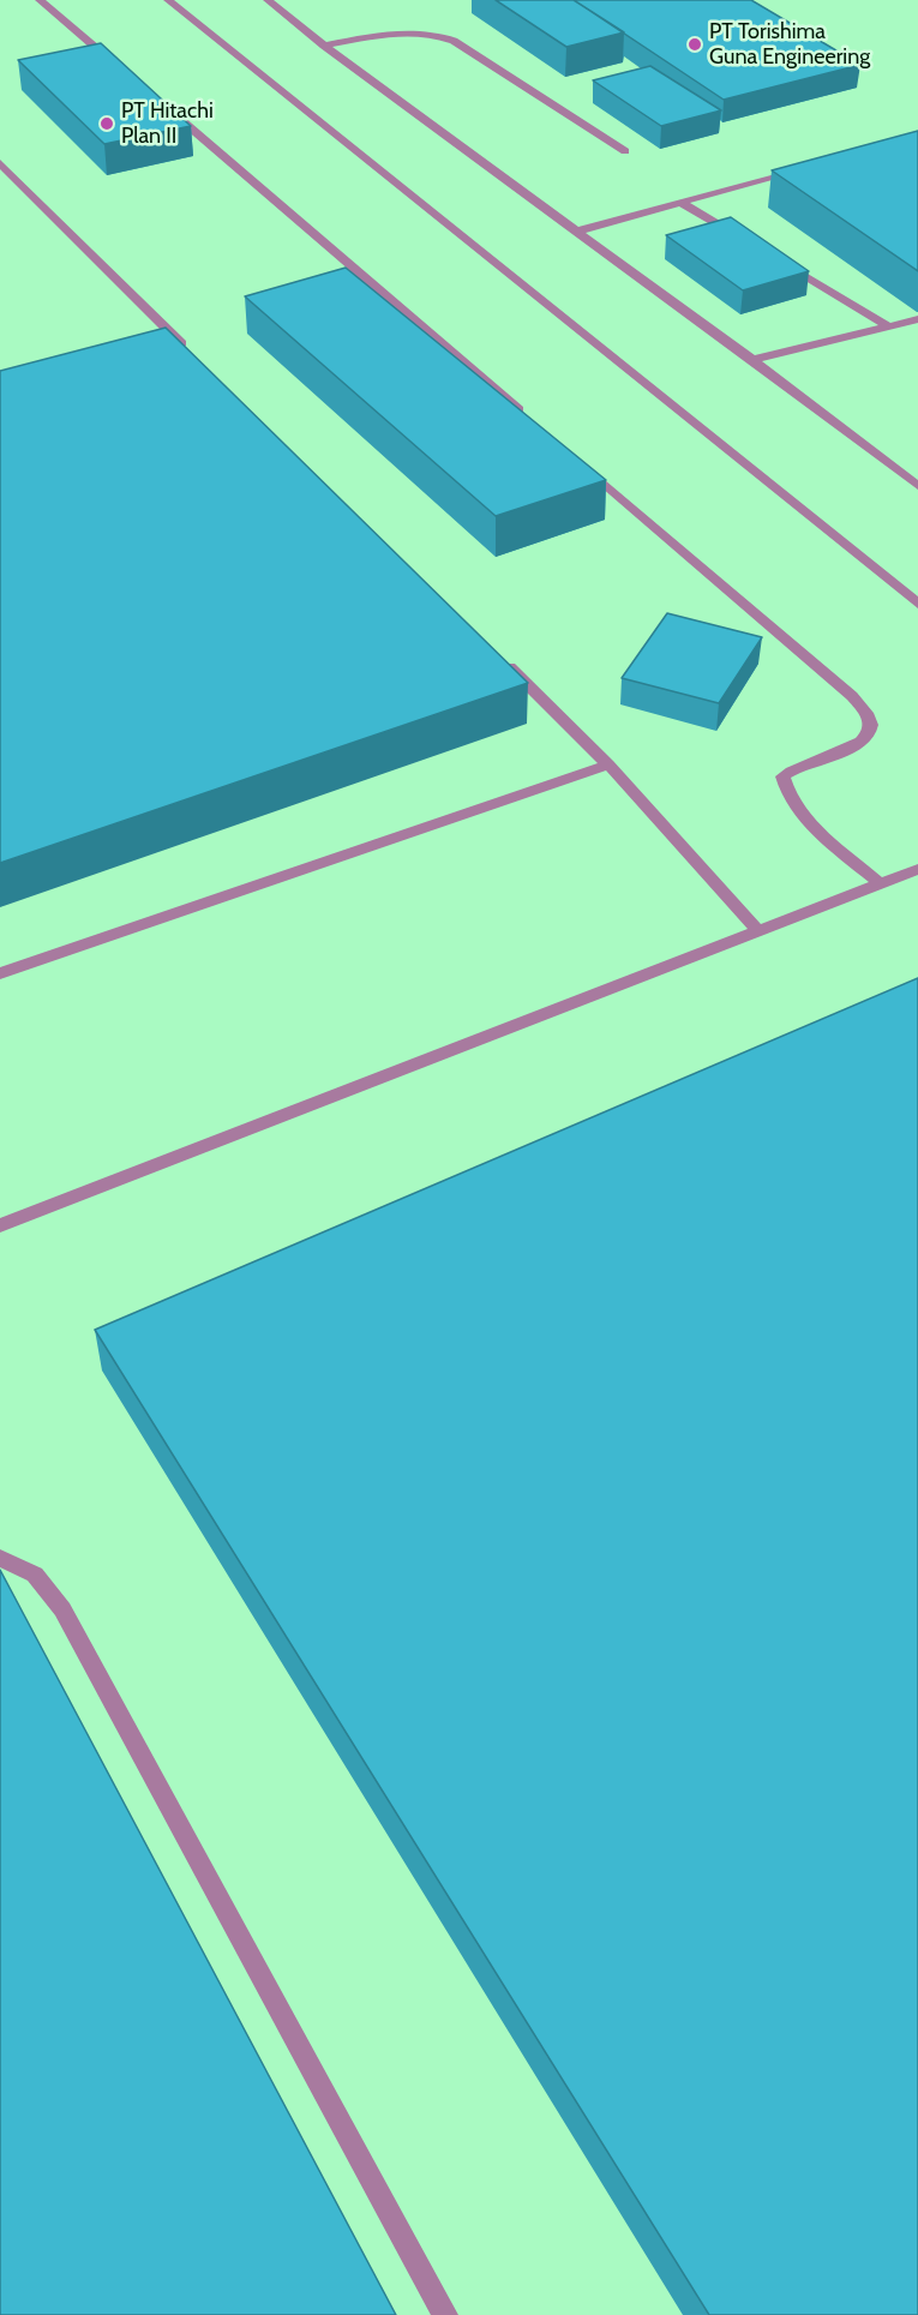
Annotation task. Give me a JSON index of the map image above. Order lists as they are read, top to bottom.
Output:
{
  "places": ["PT Torishima Guna Engineering", "PT Hitachi Plan II"]
}
